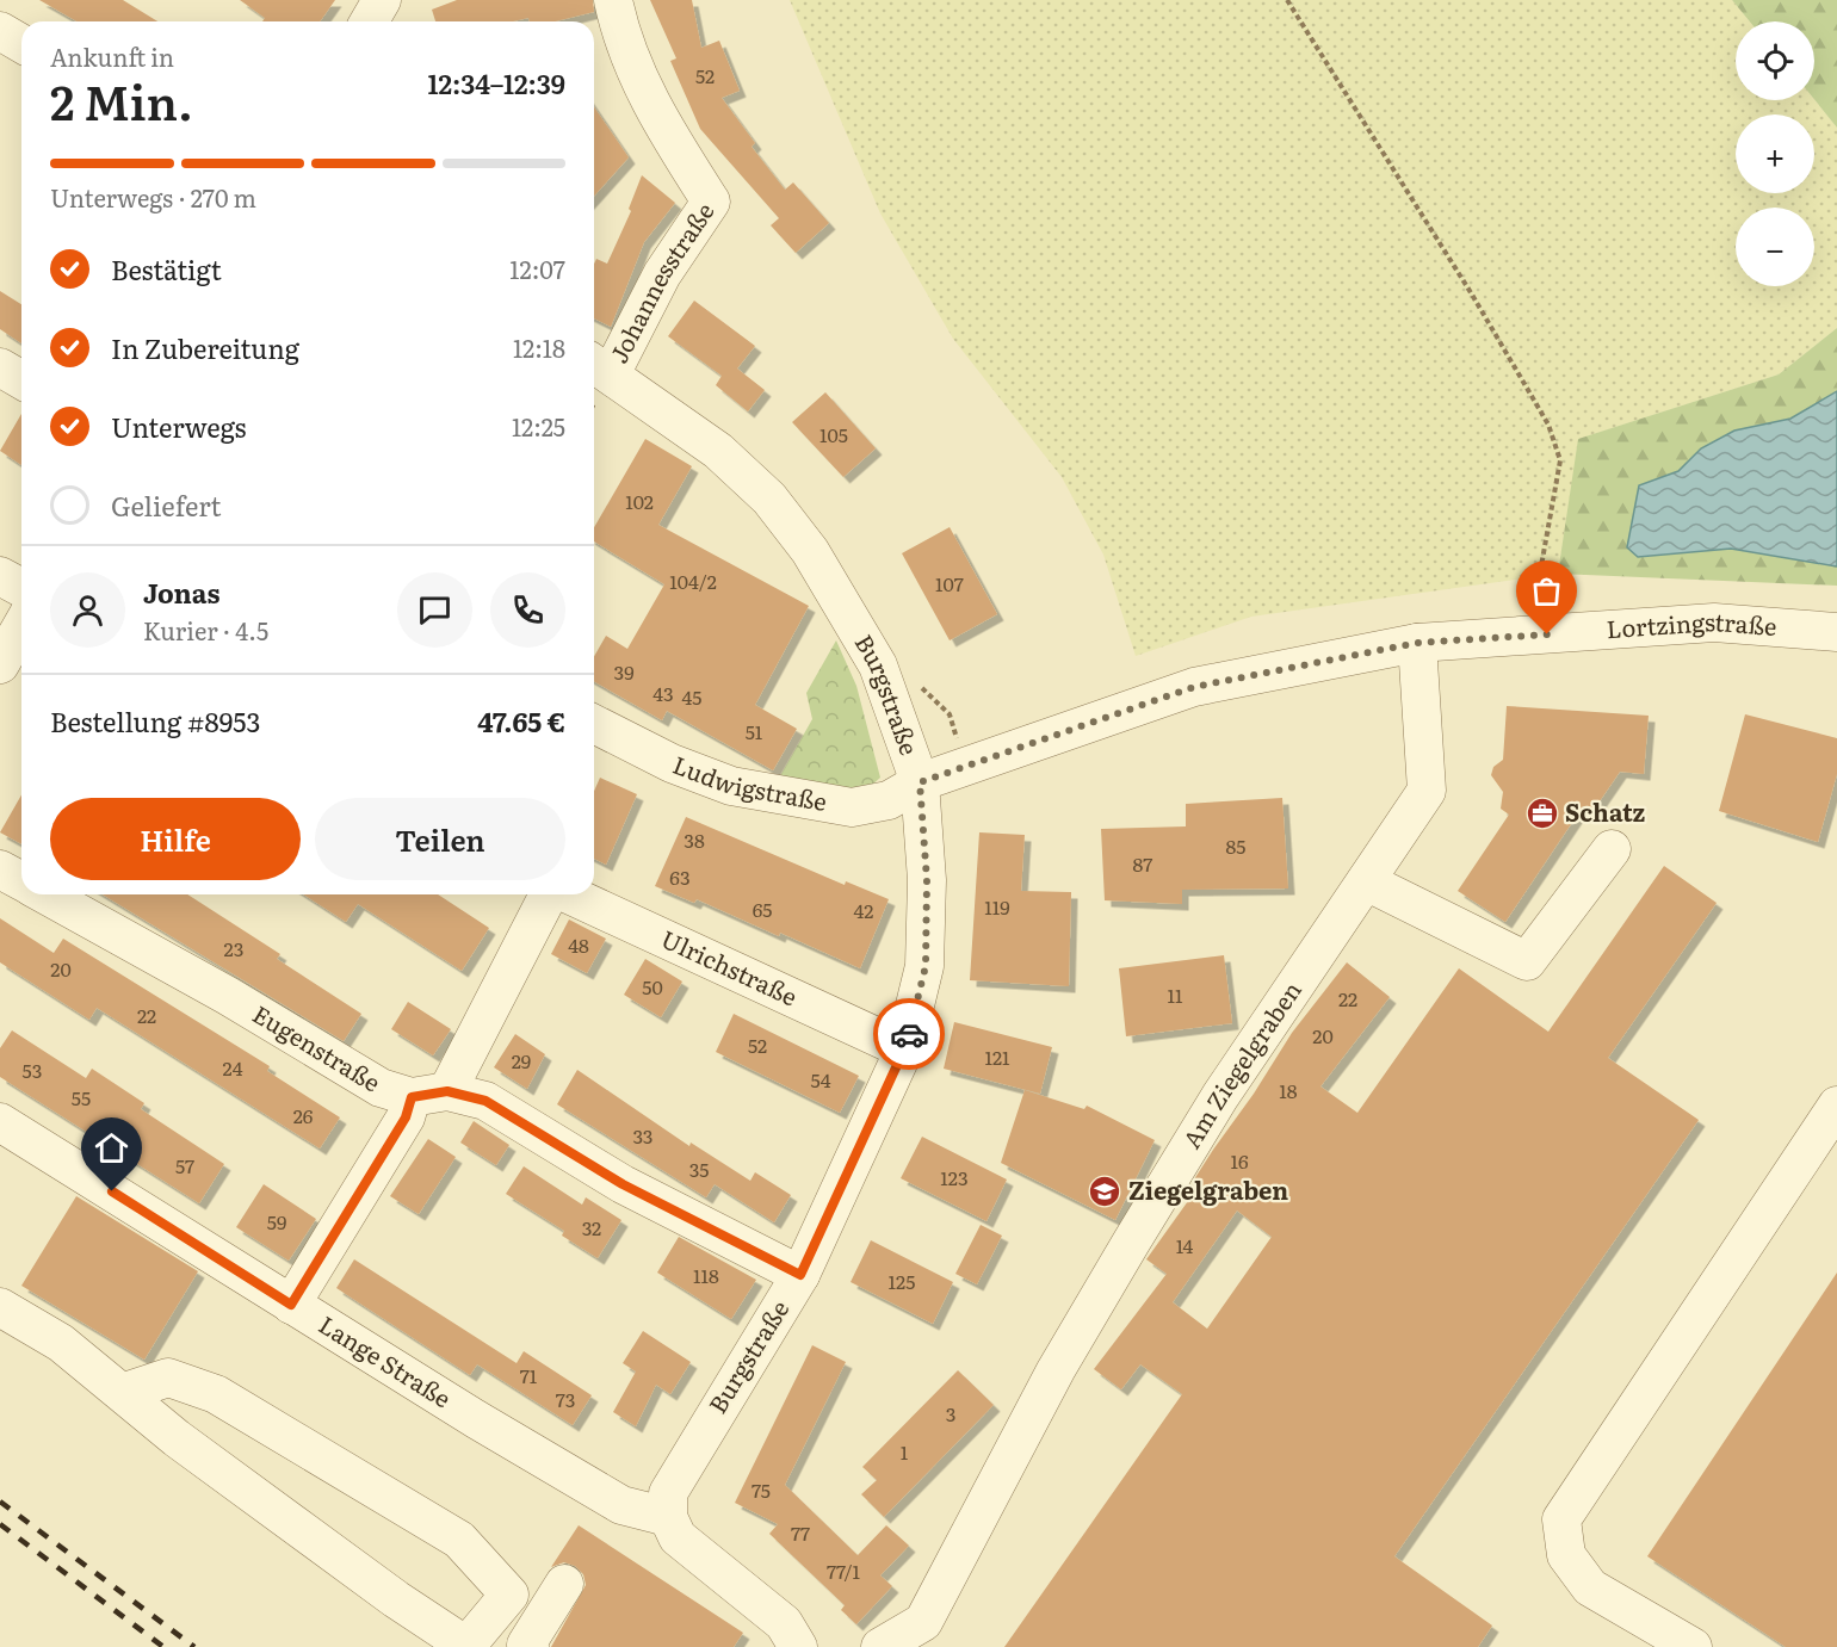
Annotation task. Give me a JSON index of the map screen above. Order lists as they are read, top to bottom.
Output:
{
  "streets": {
    "street": [
      "Johannesstraße",
      "Lortzingstraße",
      "Burgstraße",
      "Ludwigstraße",
      "Ulrichstraße",
      "Eugenstraße",
      "Am Ziegelgraben",
      "Lange Straße"
    ]
  },
  "crossings": [
    ["Johannesstraße", "Burgstraße"],
    ["Lortzingstraße", "Burgstraße"],
    ["Lortzingstraße", "Ludwigstraße"],
    ["Lortzingstraße", "Am Ziegelgraben"],
    ["Burgstraße", "Ludwigstraße"],
    ["Burgstraße", "Ulrichstraße"],
    ["Burgstraße", "Eugenstraße"],
    ["Burgstraße", "Lange Straße"]
  ],
  "places": {
    "office": ["Schatz"],
    "school or university": ["Ziegelgraben"]
  },
  "house_numbers": [
    "52",
    "105",
    "102",
    "104/2",
    "107",
    "39",
    "43",
    "45",
    "51",
    "38",
    "85",
    "87",
    "63",
    "119",
    "65",
    "42",
    "48",
    "23",
    "20",
    "50",
    "11",
    "22",
    "22",
    "20",
    "52",
    "121",
    "29",
    "24",
    "53",
    "54",
    "18",
    "55",
    "26",
    "33",
    "16",
    "57",
    "35",
    "123",
    "59",
    "32",
    "14",
    "118",
    "125",
    "71",
    "73",
    "3",
    "1",
    "75",
    "77",
    "77/1"
  ],
  "page": {
    "map_buttons": ["+", "−"],
    "heading": ["2 Min.", "Ankunft in", "12:34–12:39"],
    "panel": [
      "Jonas",
      "Kurier · 4.5",
      "Bestellung #8953",
      "47.65 €"
    ],
    "bar": "Unterwegs · 270 m",
    "list": [
      ["Bestätigt", "12:07"],
      ["In Zubereitung", "12:18"],
      ["Unterwegs", "12:25"],
      "Geliefert"
    ],
    "buttons": ["Hilfe", "Teilen"]
  }
}
